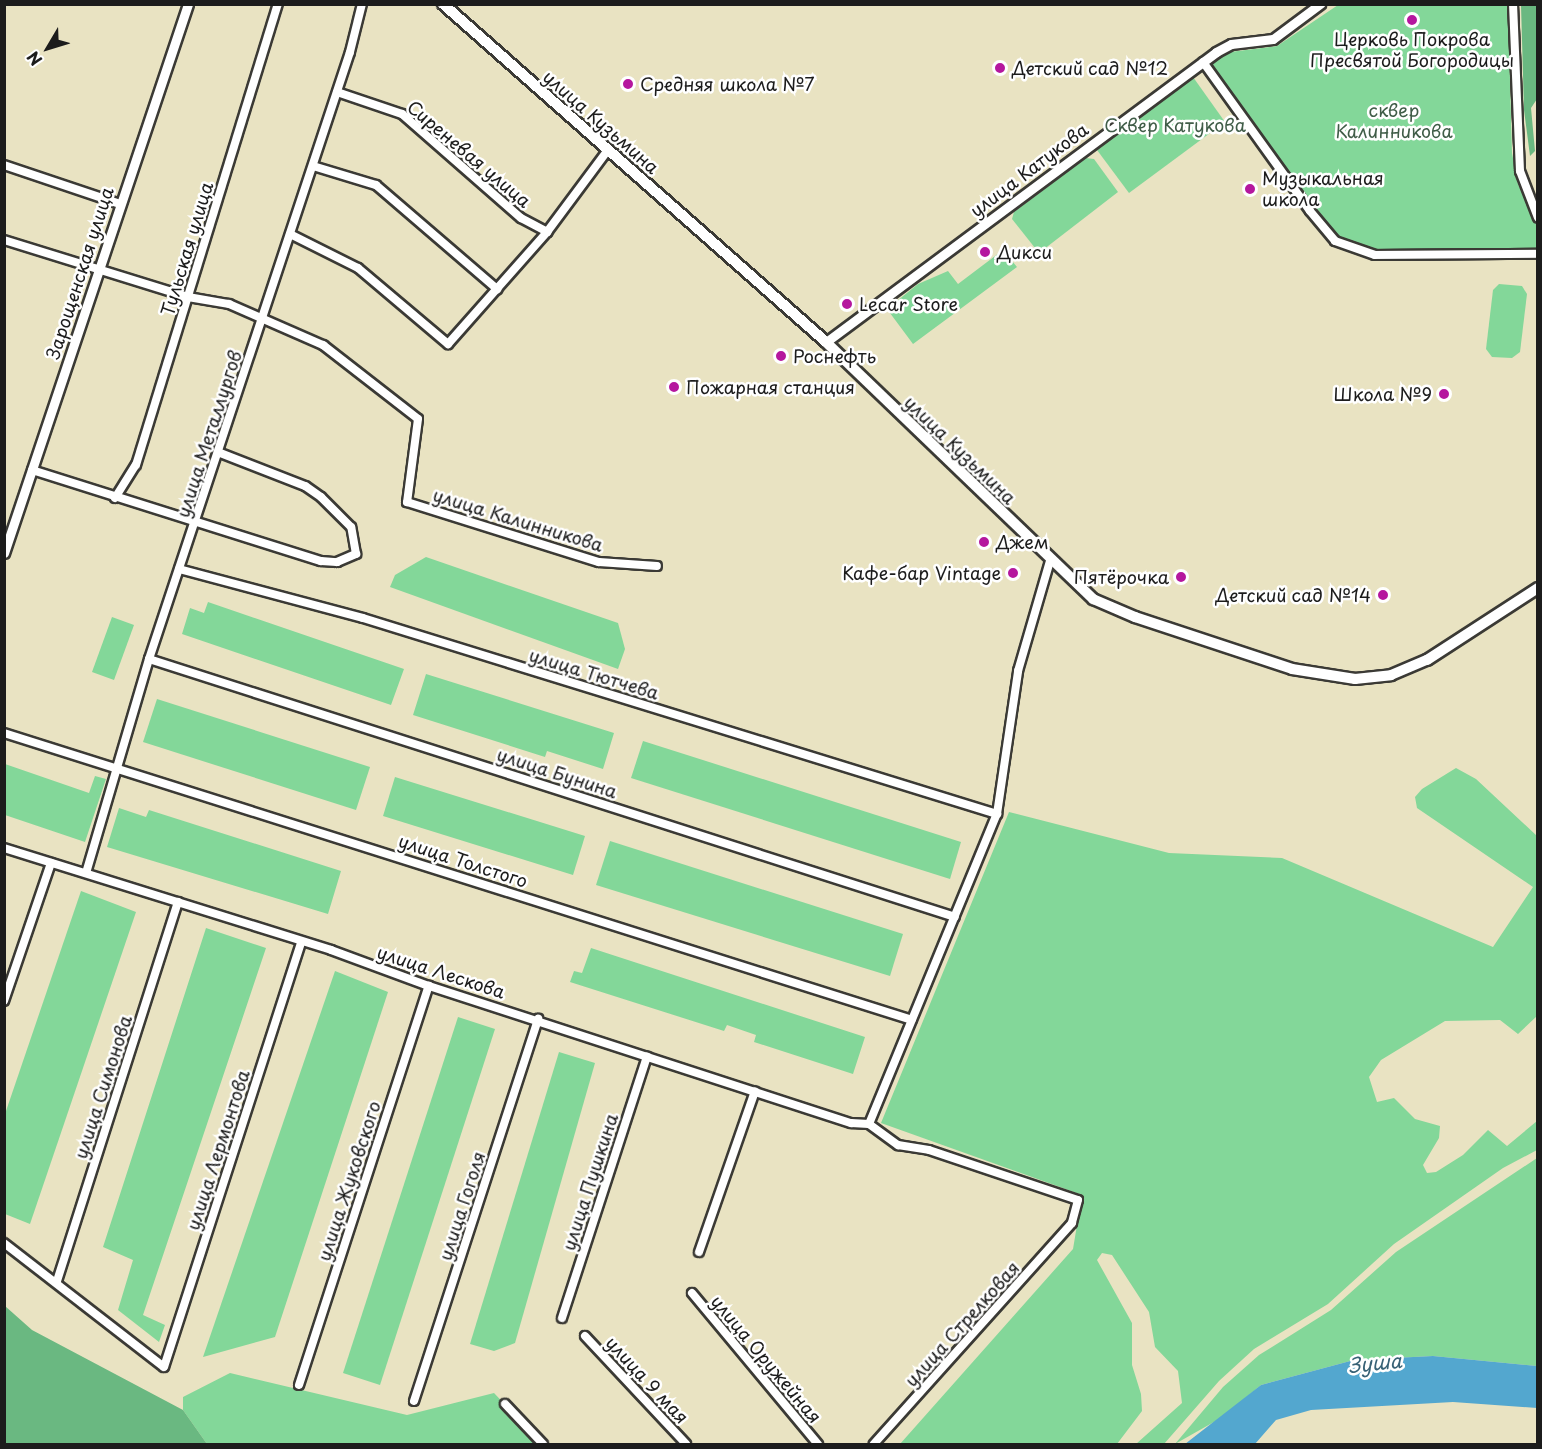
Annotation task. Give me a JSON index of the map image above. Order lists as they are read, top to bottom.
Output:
{
  "streets": {
    "main road": ["улица Кузьмина"],
    "street": [
      "Сиреневая улица",
      "улица Катукова",
      "Тульская улица",
      "Зарощенская улица",
      "улица Металлургов",
      "улица Калинникова",
      "улица Тютчева",
      "улица Бунина",
      "улица Толстого",
      "улица Лескова",
      "улица Симонова",
      "улица Лермонтова",
      "улица Жуковского",
      "улица Пушкина",
      "улица Гоголя",
      "улица Стрелковая",
      "улица Оружейная",
      "улица 9 мая"
    ]
  },
  "crossings": [
    ["улица Кузьмина", "улица Катукова"],
    ["Сиреневая улица", "улица Металлургов"],
    ["улица Металлургов", "улица Калинникова"],
    ["улица Металлургов", "улица Тютчева"],
    ["улица Металлургов", "улица Бунина"],
    ["улица Металлургов", "улица Толстого"],
    ["улица Металлургов", "улица Лескова"],
    ["улица Лескова", "улица Симонова"],
    ["улица Лескова", "улица Лермонтова"],
    ["улица Лескова", "улица Жуковского"],
    ["улица Лескова", "улица Пушкина"],
    ["улица Лескова", "улица Гоголя"],
    ["улица Лескова", "улица Стрелковая"],
    ["улица Симонова", "улица Лермонтова"]
  ],
  "water": ["Зуша"],
  "parks": ["сквер Калинникова", "Сквер Катукова"],
  "places": [
    "Церковь Покрова Пресвятой Богородицы",
    "Детский сад №12",
    "Средняя школа №7",
    "Музыкальная школа",
    "Дикси",
    "Lecar Store",
    "Роснефть",
    "Пожарная станция",
    "Школа №9",
    "Джем",
    "Кафе-бар Vintage",
    "Пятёрочка",
    "Детский сад №14"
  ],
  "north": "bottom left"
}
